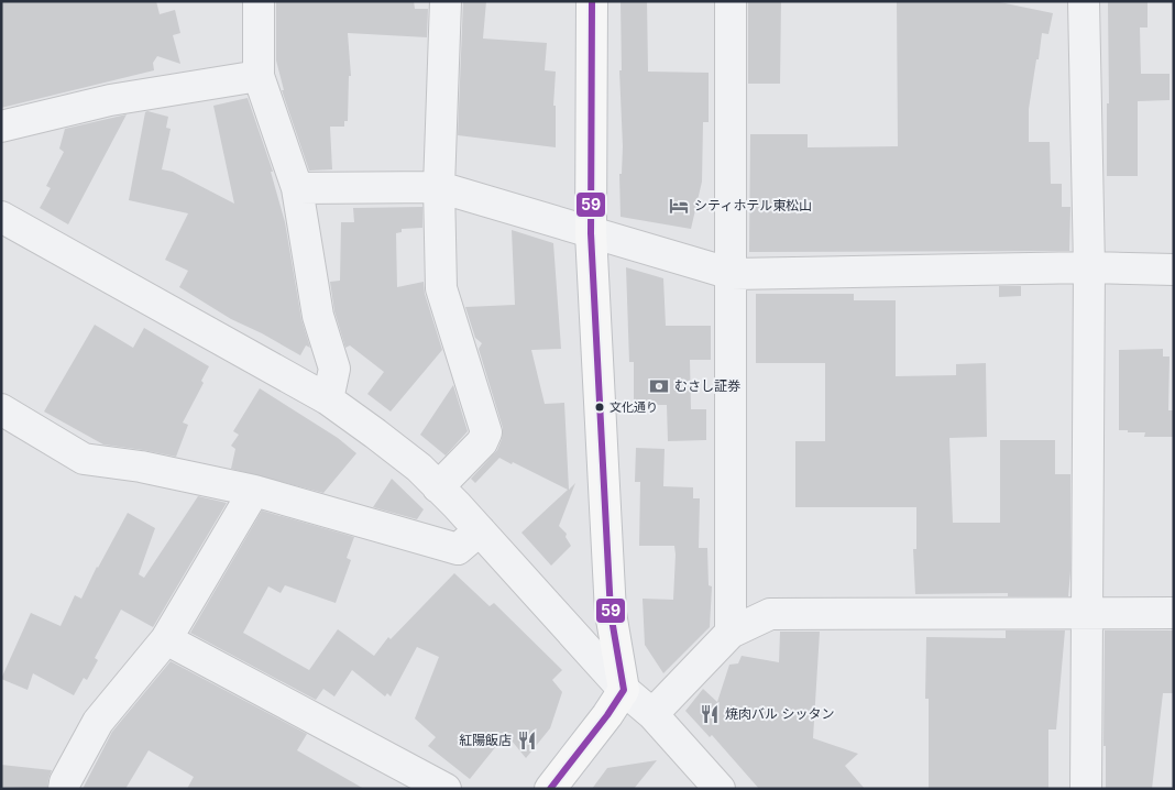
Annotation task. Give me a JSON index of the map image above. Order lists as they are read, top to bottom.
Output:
{
  "places": {
    "hotel": ["シティホテル東松山"],
    "bank": ["むさし証券"],
    "other": ["文化通り"],
    "restaurant": ["焼肉バル シッタン", "紅陽飯店"]
  },
  "lines": ["transit line 59"]
}
